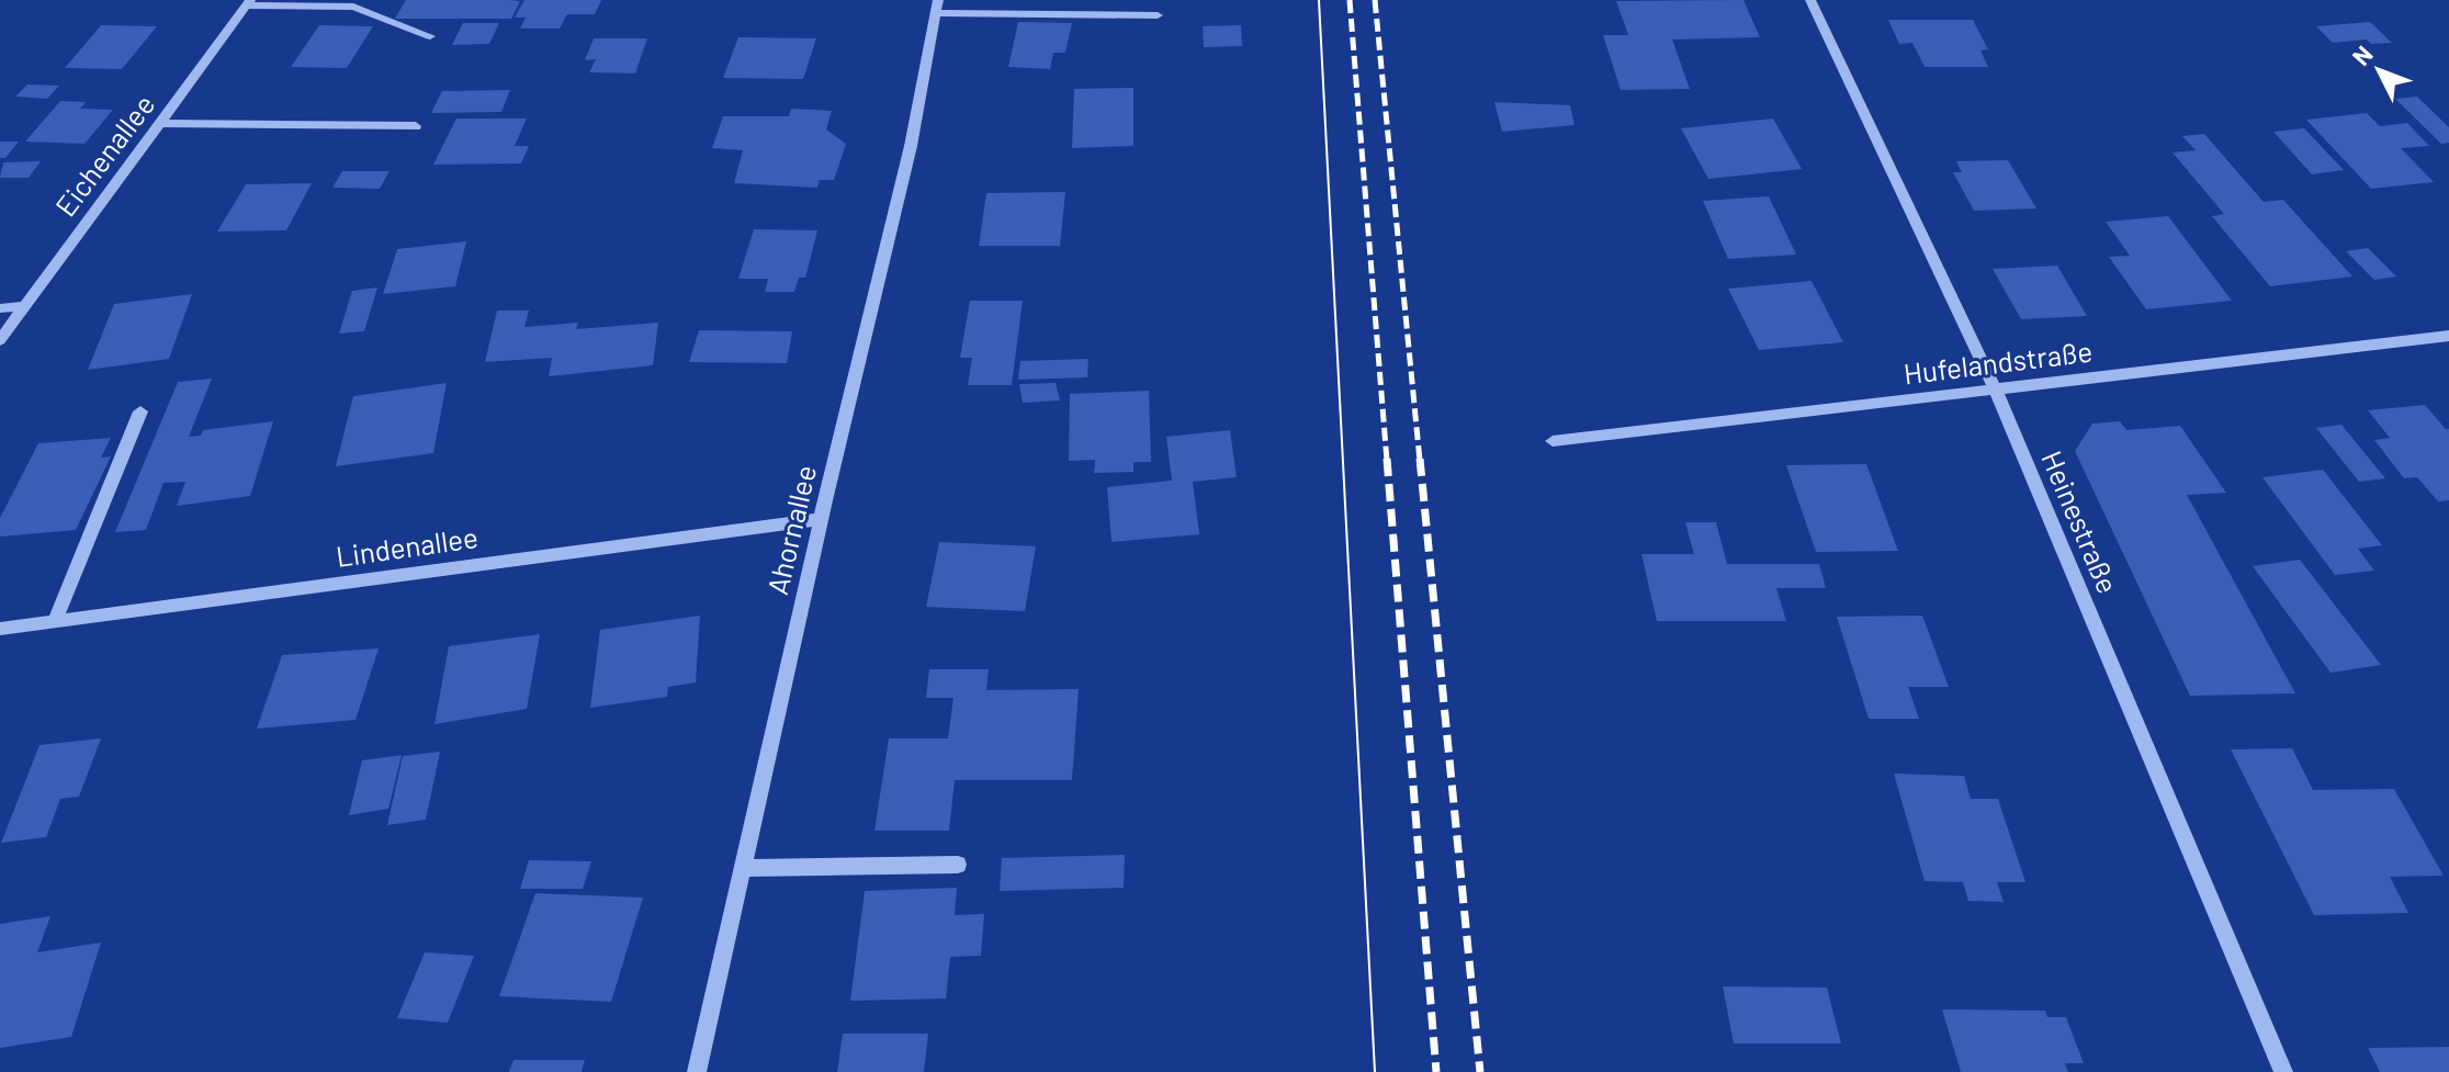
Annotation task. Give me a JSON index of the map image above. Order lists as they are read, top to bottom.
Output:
{
  "streets": {
    "street": [
      "Eichenallee",
      "Hufelandstraße",
      "Heinestraße",
      "Ahornallee",
      "Lindenallee"
    ]
  },
  "crossings": [
    ["Hufelandstraße", "Heinestraße"],
    ["Ahornallee", "Lindenallee"]
  ],
  "north": "top left"
}
